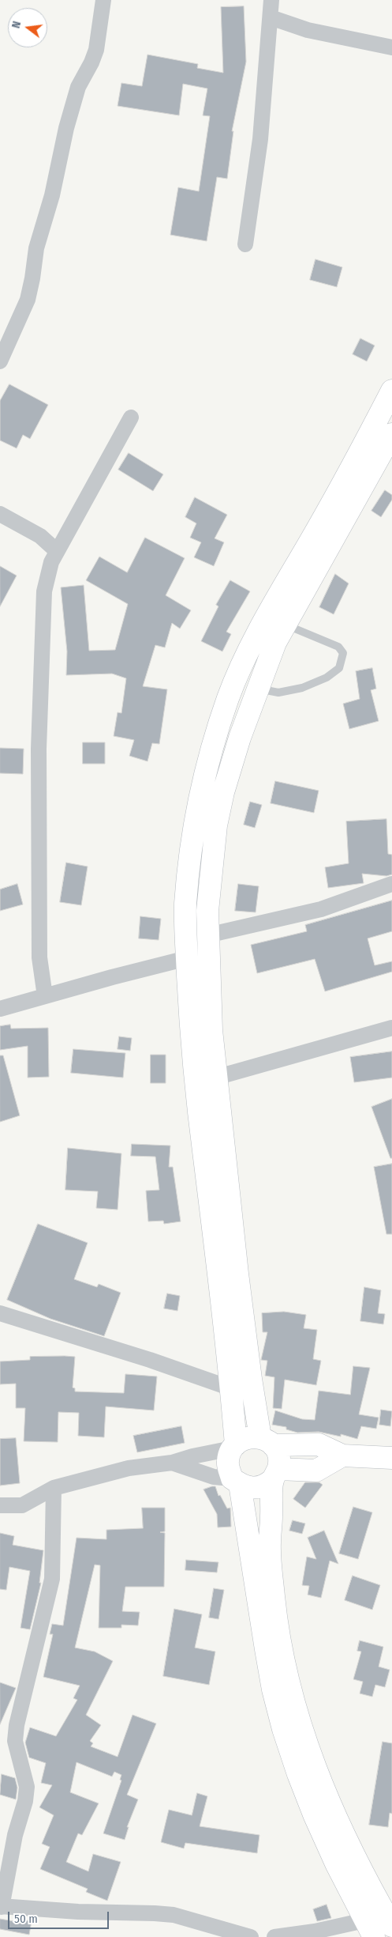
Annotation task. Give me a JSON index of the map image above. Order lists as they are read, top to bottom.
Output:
{
  "scale_bar": "50 m",
  "north": "left"
}
